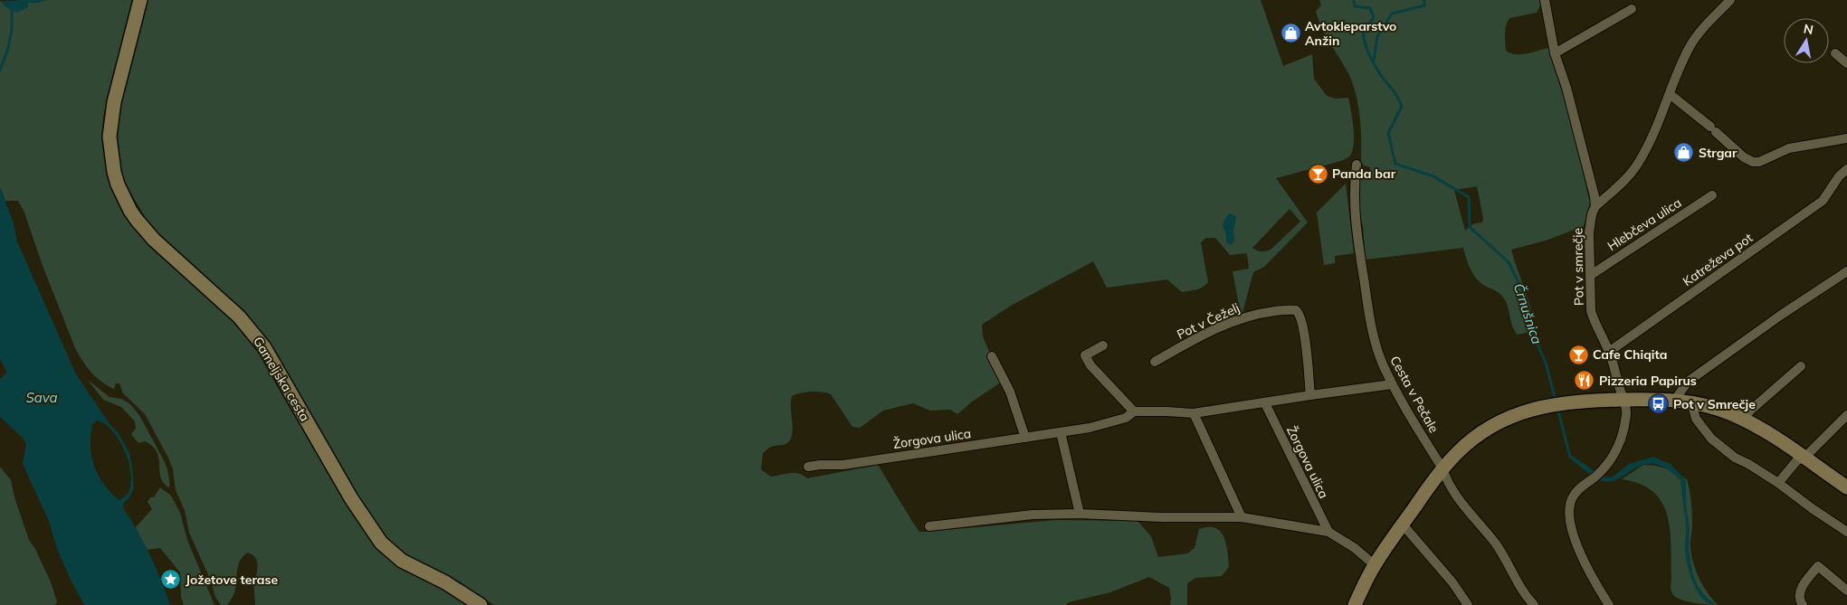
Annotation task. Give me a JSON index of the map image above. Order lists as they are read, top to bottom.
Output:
{
  "streets": {
    "street": [
      "Hlebčeva ulica",
      "Katreževa pot",
      "Pot v smrečje",
      "Pot v Čeželj",
      "Gameljska cesta",
      "Cesta v Pečale",
      "Žorgova ulica"
    ]
  },
  "crossings": [
    ["Hlebčeva ulica", "Pot v smrečje"],
    ["Katreževa pot", "Pot v smrečje"],
    ["Pot v Čeželj", "Žorgova ulica"],
    ["Cesta v Pečale", "Žorgova ulica"]
  ],
  "water": ["Črnušnica", "Sava"],
  "places": {
    "shop": ["Avtokleparstvo Anžin", "Strgar"],
    "bar": ["Panda bar", "Cafe Chiqita"],
    "restaurant": ["Pizzeria Papirus"],
    "bus stop": ["Pot v Smrečje"],
    "place": ["Jožetove terase"]
  },
  "north": "top"
}
